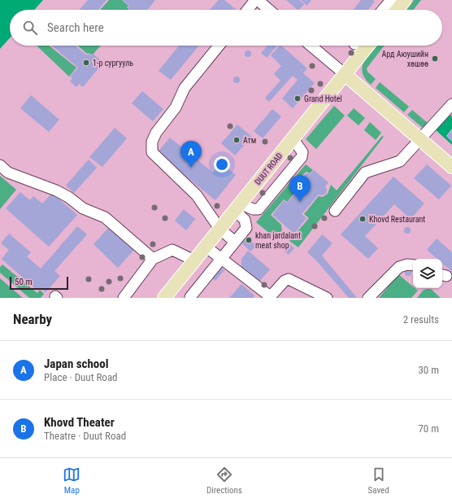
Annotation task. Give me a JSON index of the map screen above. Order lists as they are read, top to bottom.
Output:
{
  "streets": {
    "main road": ["DUUT ROAD"]
  },
  "places": [
    "Ард Аюушийн хөшөө",
    "1-р сургууль",
    "Grand Hotel",
    "Атм",
    "Khovd Restaurant",
    "khan jardalant meat shop"
  ],
  "scale_bar": "50 m",
  "page": {
    "search": "Search here",
    "pins": ["A", "B"],
    "scale": "50 m",
    "heading": ["Nearby", "2 results"],
    "list": [
      {
        "mark": "A",
        "name": "Japan school",
        "note": "Place · Duut Road",
        "value": "30 m"
      },
      {
        "mark": "B",
        "name": "Khovd Theater",
        "note": "Theatre · Duut Road",
        "value": "70 m"
      }
    ],
    "nav": ["Map", "Directions", "Saved"]
  }
}
